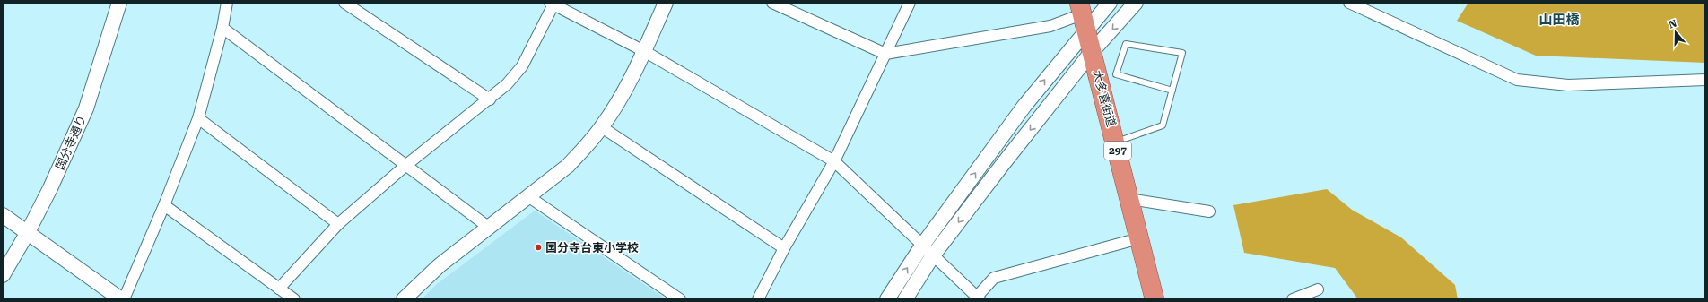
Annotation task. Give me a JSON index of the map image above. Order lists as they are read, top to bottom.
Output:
{
  "streets": {
    "highway": ["大多喜街道", "297"],
    "street": ["国分寺通り"]
  },
  "districts": ["山田橋"],
  "places": ["国分寺台東小学校"],
  "north": "top"
}
